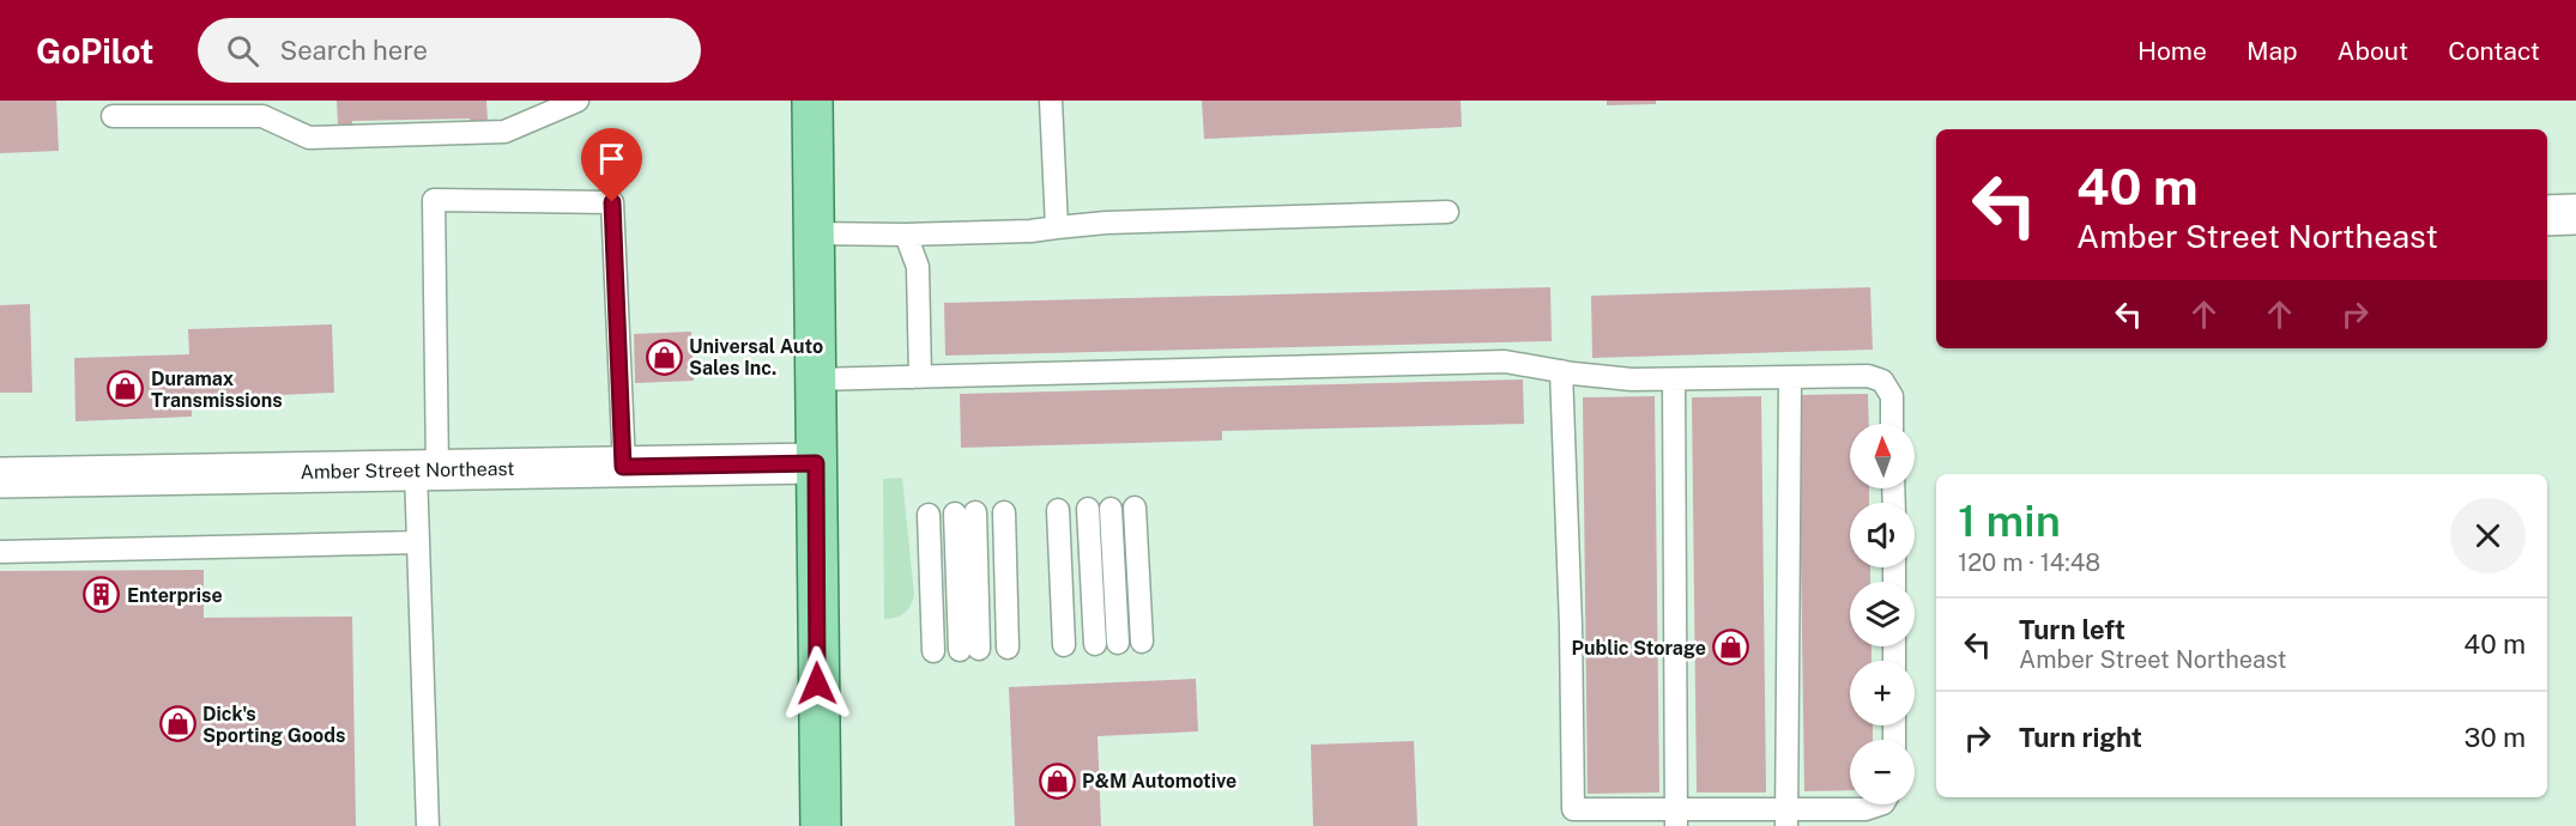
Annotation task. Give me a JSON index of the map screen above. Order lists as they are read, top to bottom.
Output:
{
  "streets": {
    "street": ["Amber Street Northeast"]
  },
  "places": {
    "shop": [
      "Universal Auto Sales Inc.",
      "Duramax Transmissions",
      "Public Storage",
      "Dick's Sporting Goods",
      "P&M Automotive"
    ],
    "building": ["Enterprise"]
  },
  "north": "top",
  "page": {
    "header": "GoPilot",
    "search": "Search here",
    "nav": [
      "Home",
      "Map",
      "About",
      "Contact"
    ],
    "turn": ["40 m", "Amber Street Northeast"],
    "map_buttons": ["+", "−"],
    "heading": ["1 min", "120 m · 14:48"],
    "list": [
      {
        "name": "Turn left",
        "note": "Amber Street Northeast",
        "value": "40 m"
      },
      {
        "name": "Turn right",
        "value": "30 m"
      }
    ]
  }
}
